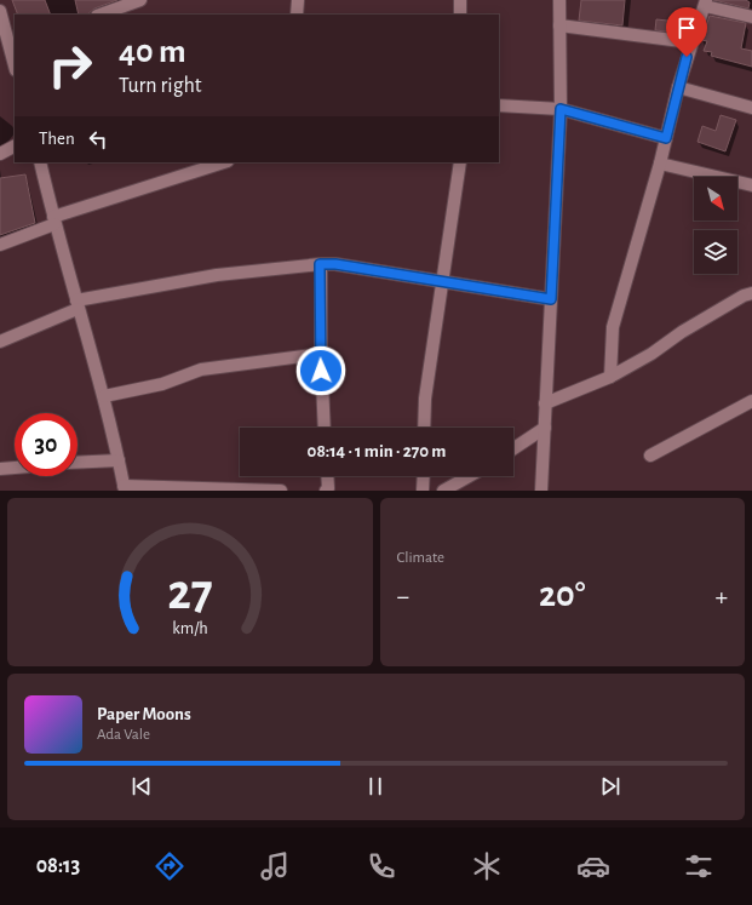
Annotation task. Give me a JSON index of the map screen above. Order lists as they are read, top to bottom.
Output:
{
  "north": "bottom right",
  "page": {
    "turn": ["40 m", "Turn right"],
    "then": "Then",
    "limit": "30",
    "trip": "08:14 · 1 min · 270 m",
    "tile": "Climate",
    "heat": ["−", "20°", "+"],
    "song": ["Paper Moons", "Ada Vale"],
    "tabs": "08:13",
    "gauge": ["27", "km/h"]
  }
}
